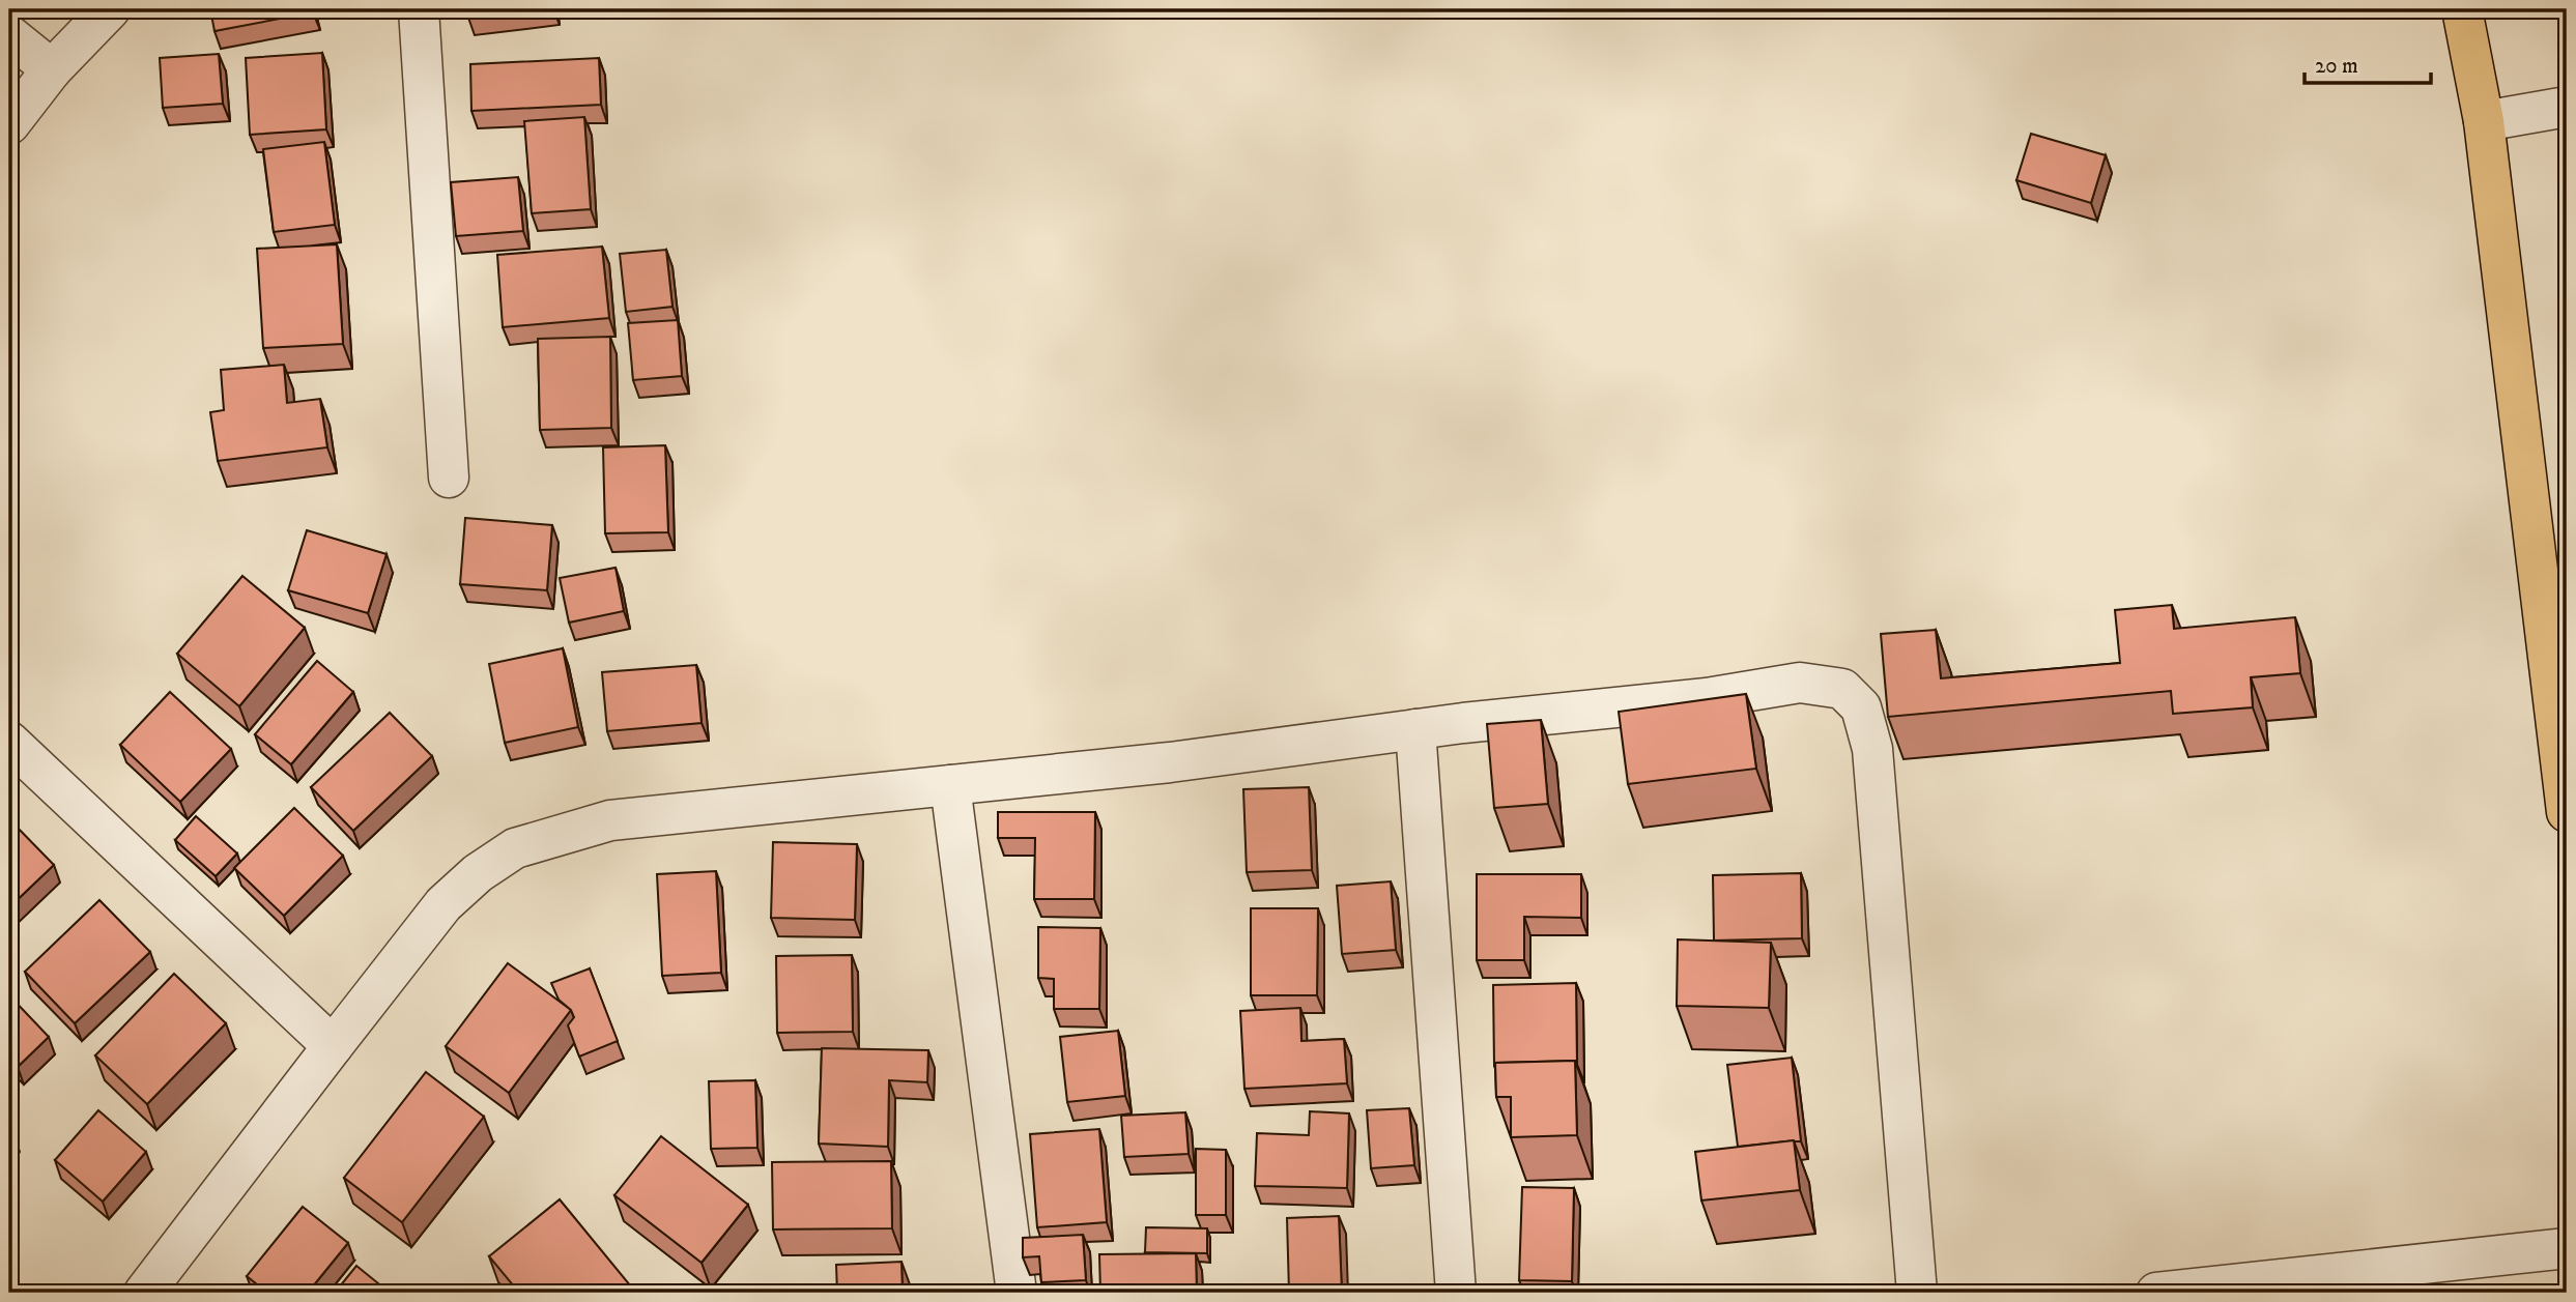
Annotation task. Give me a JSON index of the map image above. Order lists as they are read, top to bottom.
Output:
{
  "scale_bar": "20 m"
}
